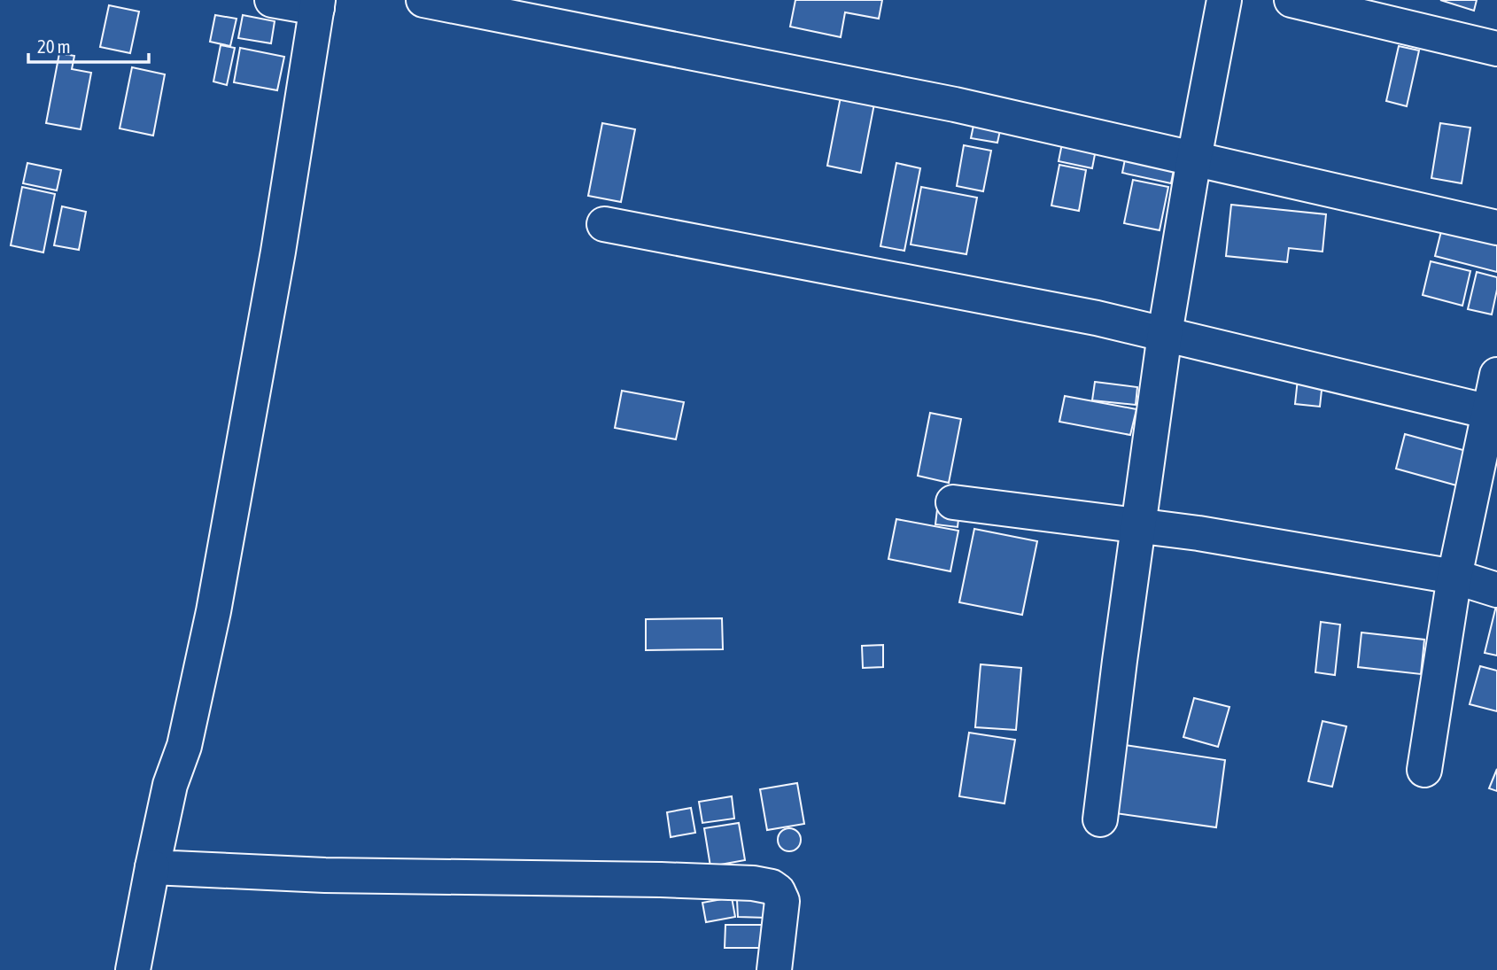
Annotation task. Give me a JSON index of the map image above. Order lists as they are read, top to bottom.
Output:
{
  "scale_bar": "20 m"
}
